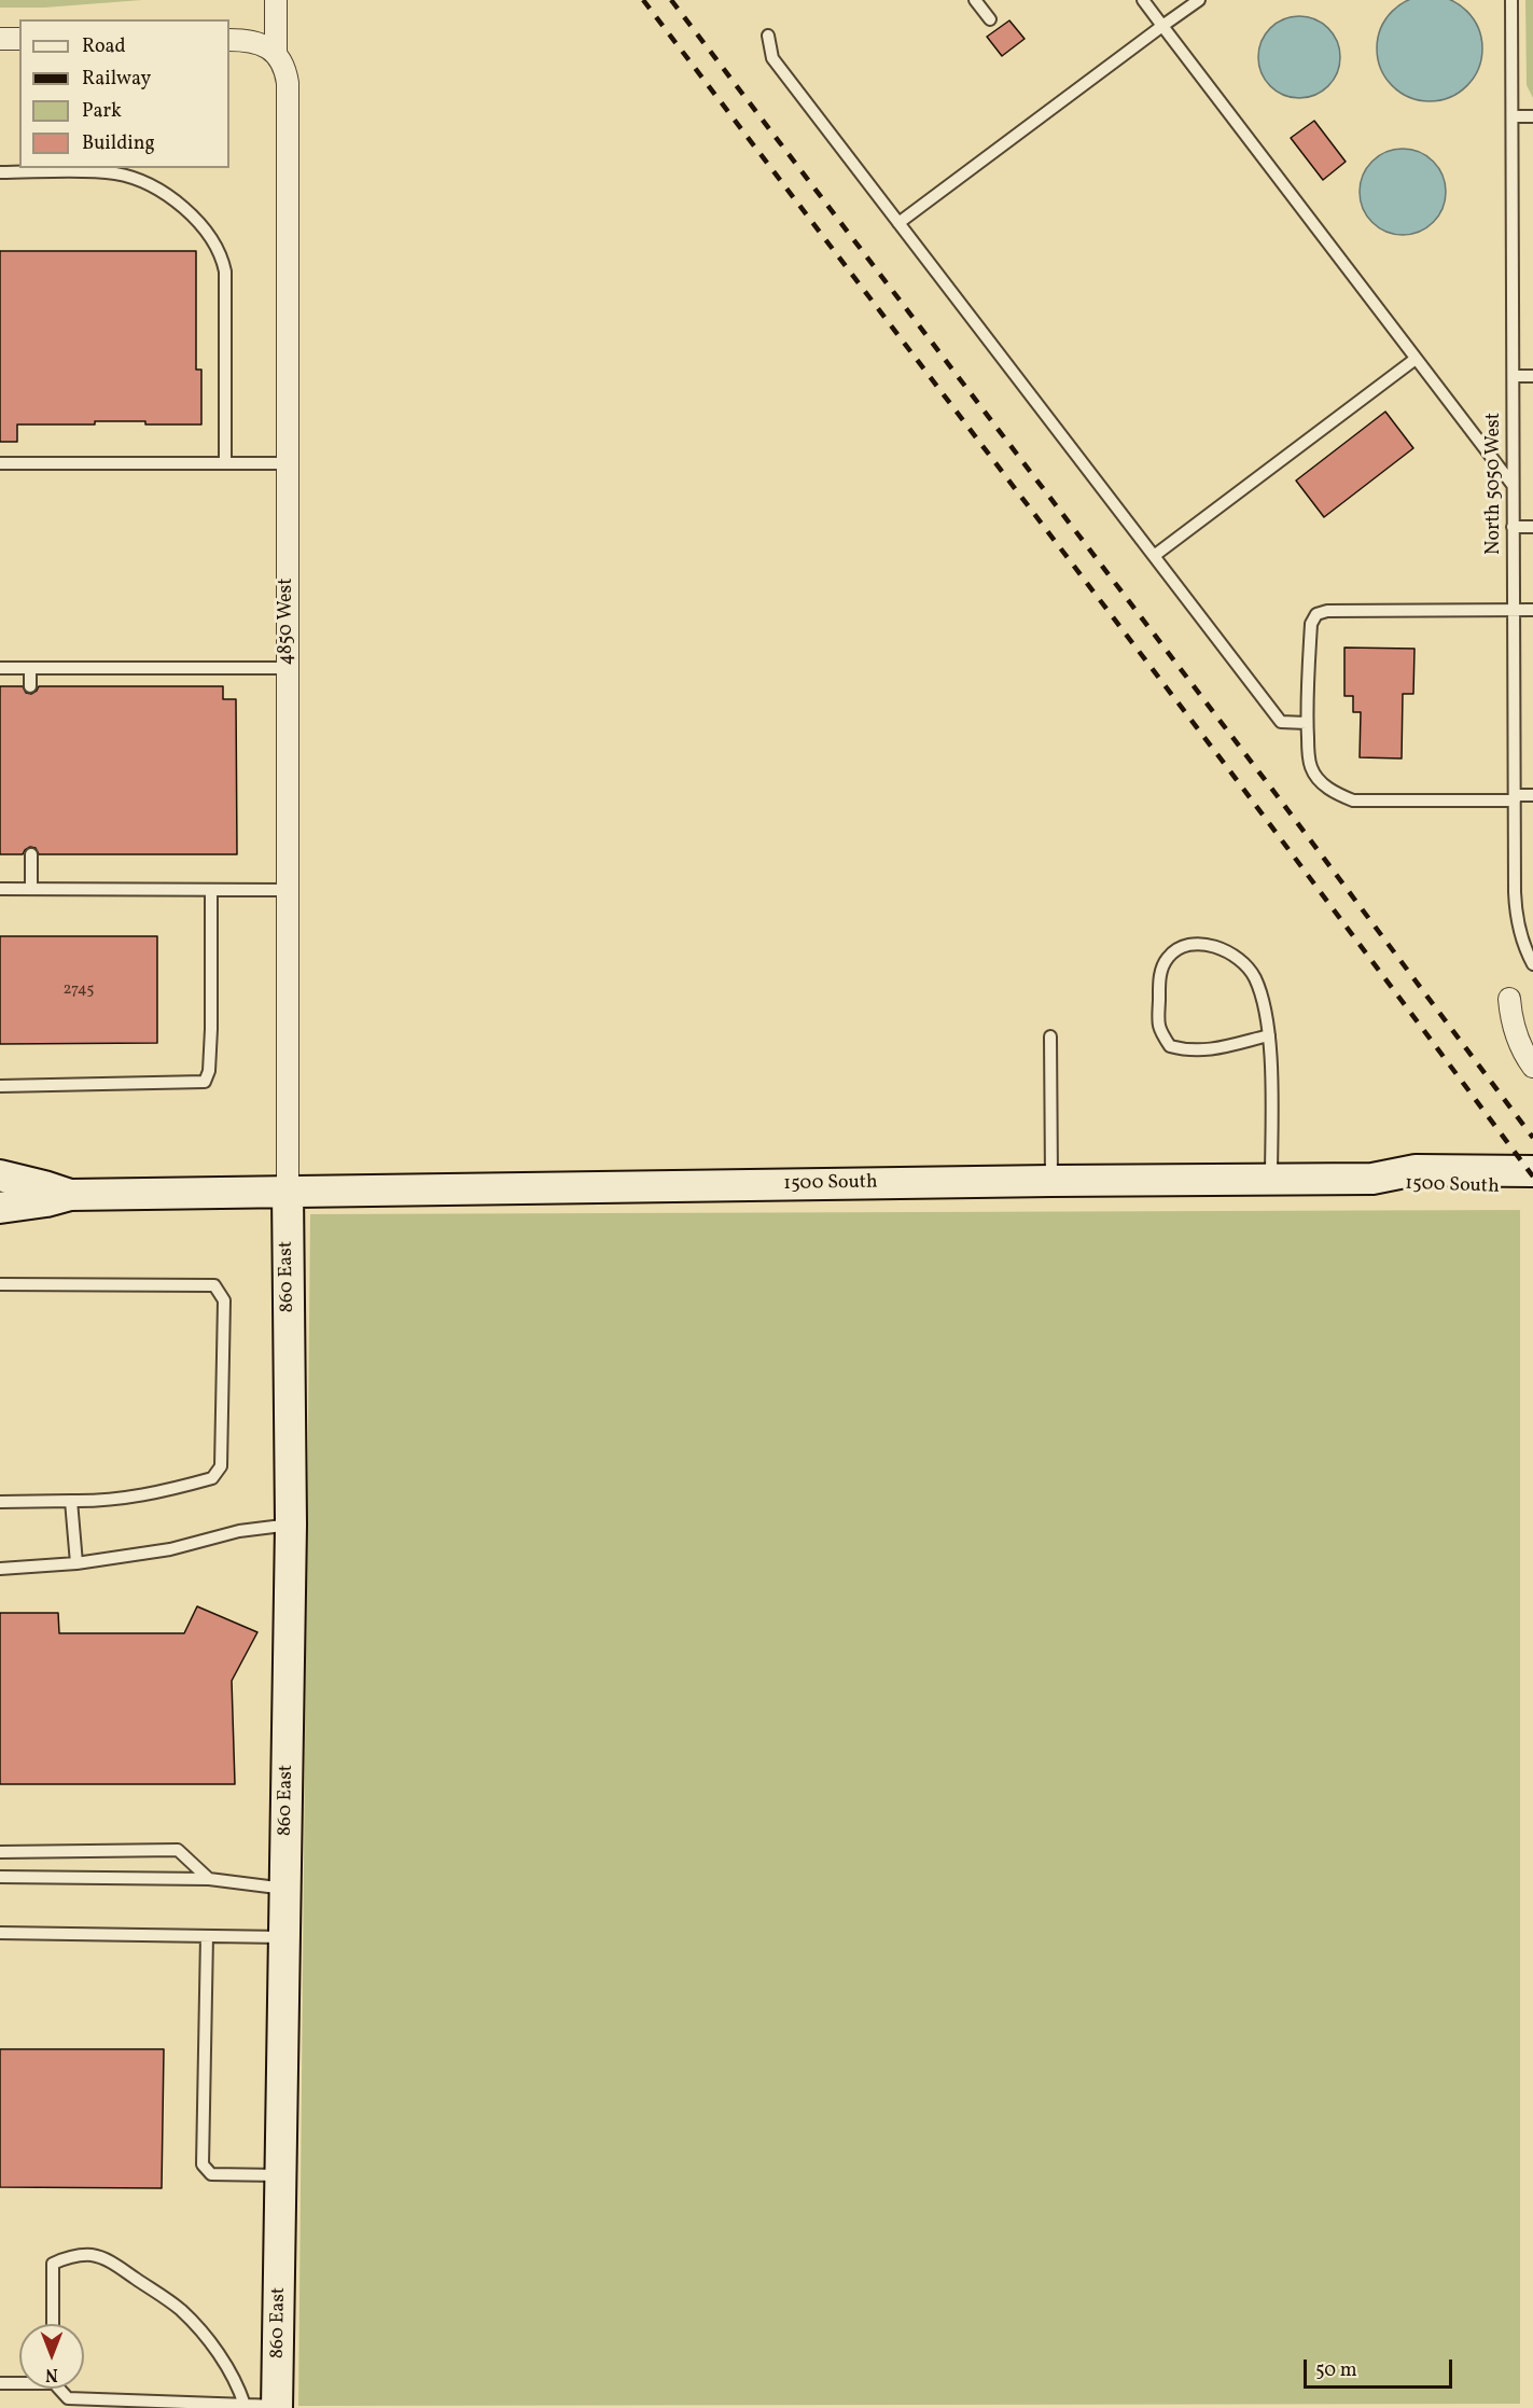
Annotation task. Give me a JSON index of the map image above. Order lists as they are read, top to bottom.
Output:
{
  "streets": {
    "street": ["4850 West", "1500 South", "860 East"],
    "lane": ["North 5050 West"]
  },
  "crossings": [
    ["4850 West", "1500 South"],
    ["4850 West", "860 East"],
    ["1500 South", "860 East"]
  ],
  "house_numbers": ["2745"],
  "legend": [
    "Road",
    "Railway",
    "Park",
    "Building"
  ],
  "scale_bar": "50 m",
  "north": "bottom"
}
